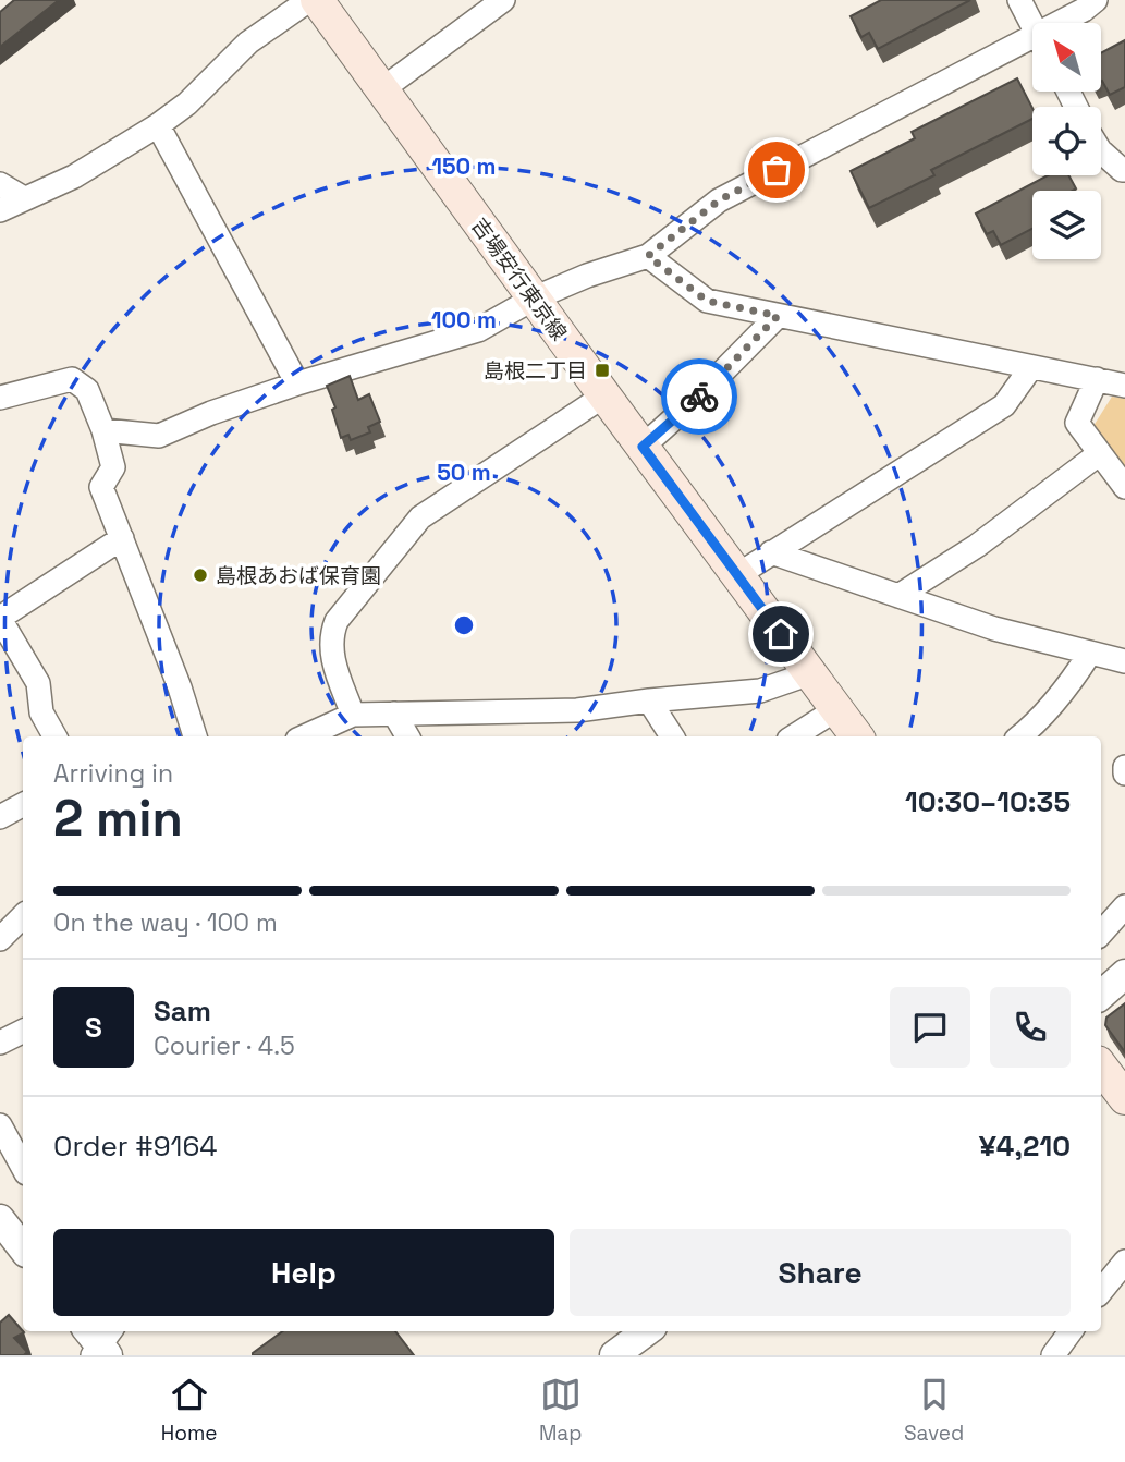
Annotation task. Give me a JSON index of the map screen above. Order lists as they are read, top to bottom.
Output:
{
  "streets": {
    "main road": ["吉場安行東京線"]
  },
  "places": {
    "transit": ["島根二丁目"],
    "other": ["島根あおば保育園"]
  },
  "north": "top left",
  "page": {
    "heading": ["2 min", "Arriving in", "10:30–10:35"],
    "panel": [
      "Sam",
      "Courier · 4.5",
      "Order #9164",
      "¥4,210"
    ],
    "bar": "On the way · 100 m",
    "round": "S",
    "buttons": ["Help", "Share"],
    "tabs": ["Home", "Map", "Saved"]
  },
  "rings": ["150 m", "100 m", "50 m"]
}
